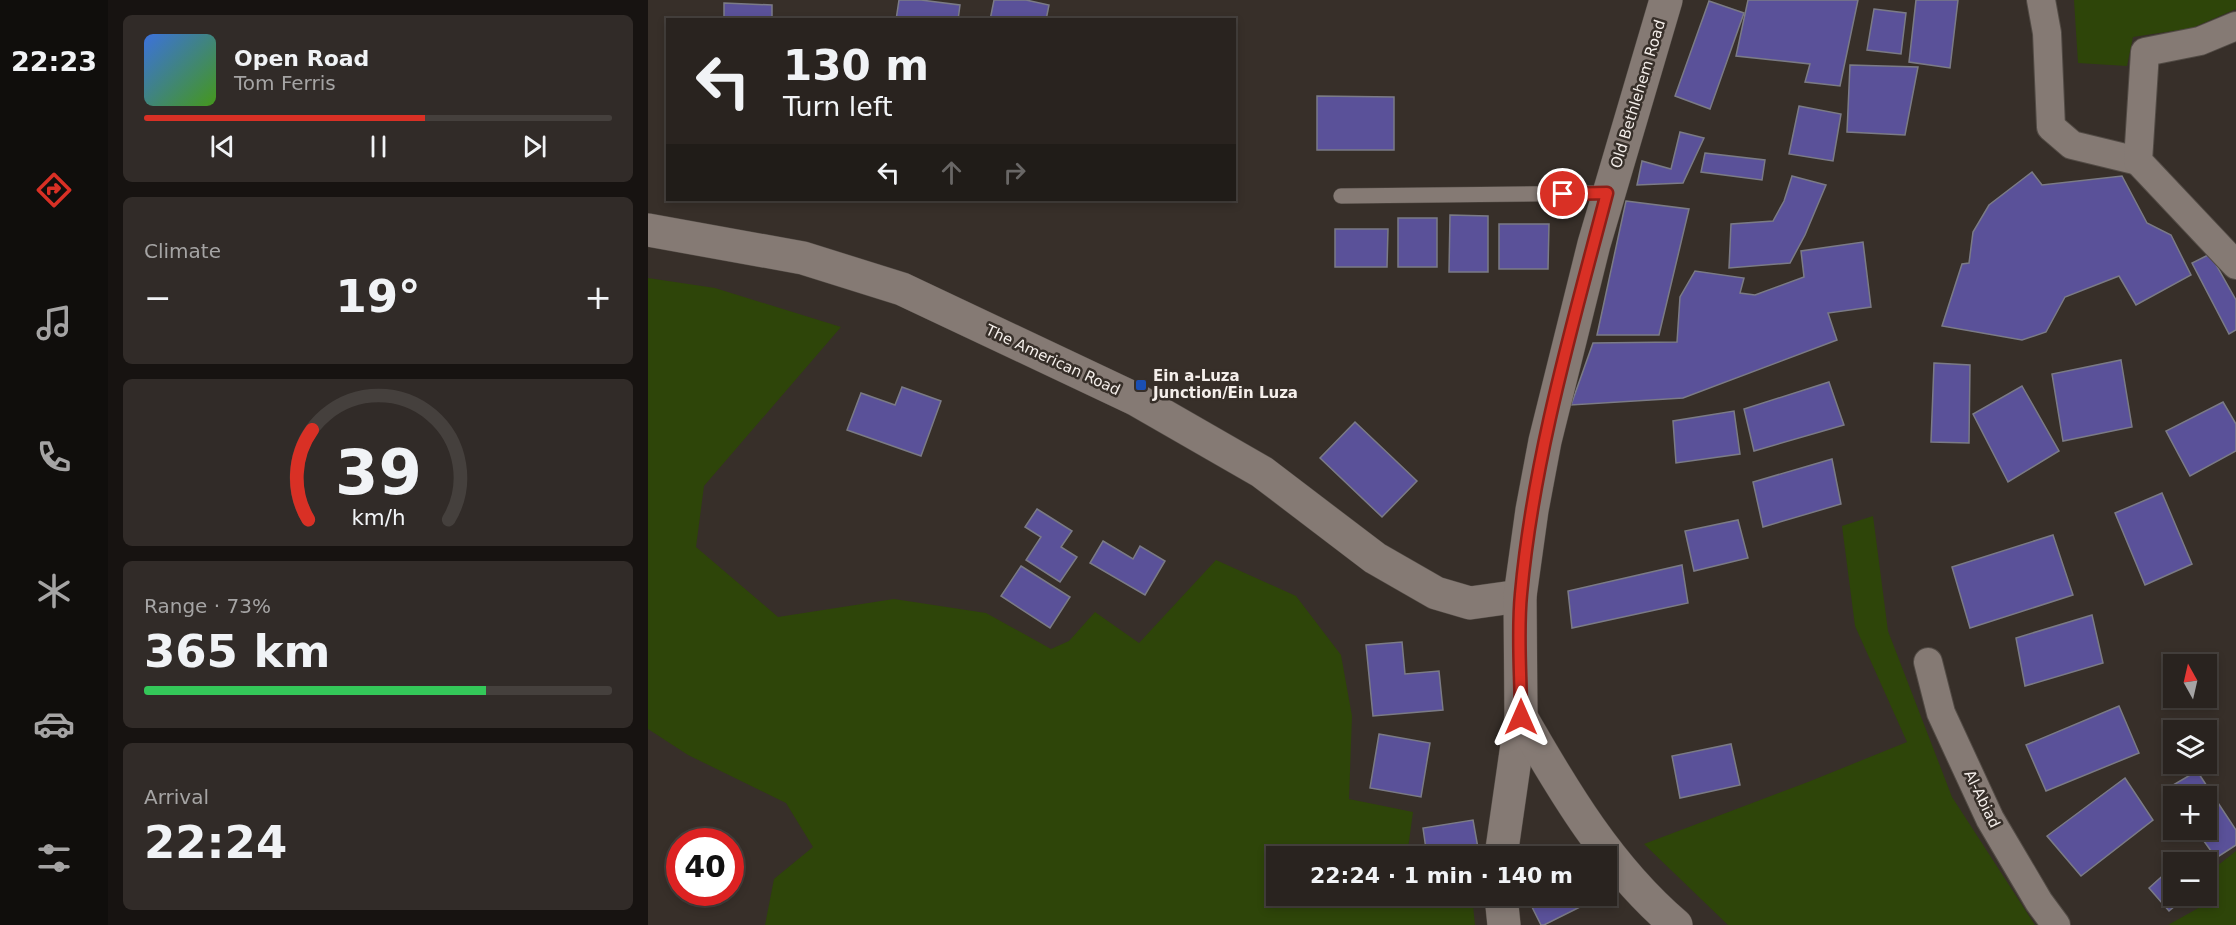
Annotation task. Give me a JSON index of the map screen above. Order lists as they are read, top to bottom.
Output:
{
  "streets": {
    "street": ["Old Bethlehem Road", "The American Road", "Al-Abiad"]
  },
  "crossings": [
    ["Old Bethlehem Road", "The American Road"]
  ],
  "places": {
    "transit": ["Ein a-Luza Junction/Ein Luza"]
  },
  "north": "top",
  "page": {
    "tabs": "22:23",
    "turn": ["130 m", "Turn left"],
    "song": ["Open Road", "Tom Ferris"],
    "tile": [
      "Climate",
      ["Range · 73%", "365 km"],
      ["Arrival", "22:24"]
    ],
    "heat": ["−", "19°", "+"],
    "map_buttons": ["+", "−"],
    "limit": "40",
    "trip": "22:24 · 1 min · 140 m",
    "gauge": ["39", "km/h"]
  }
}
